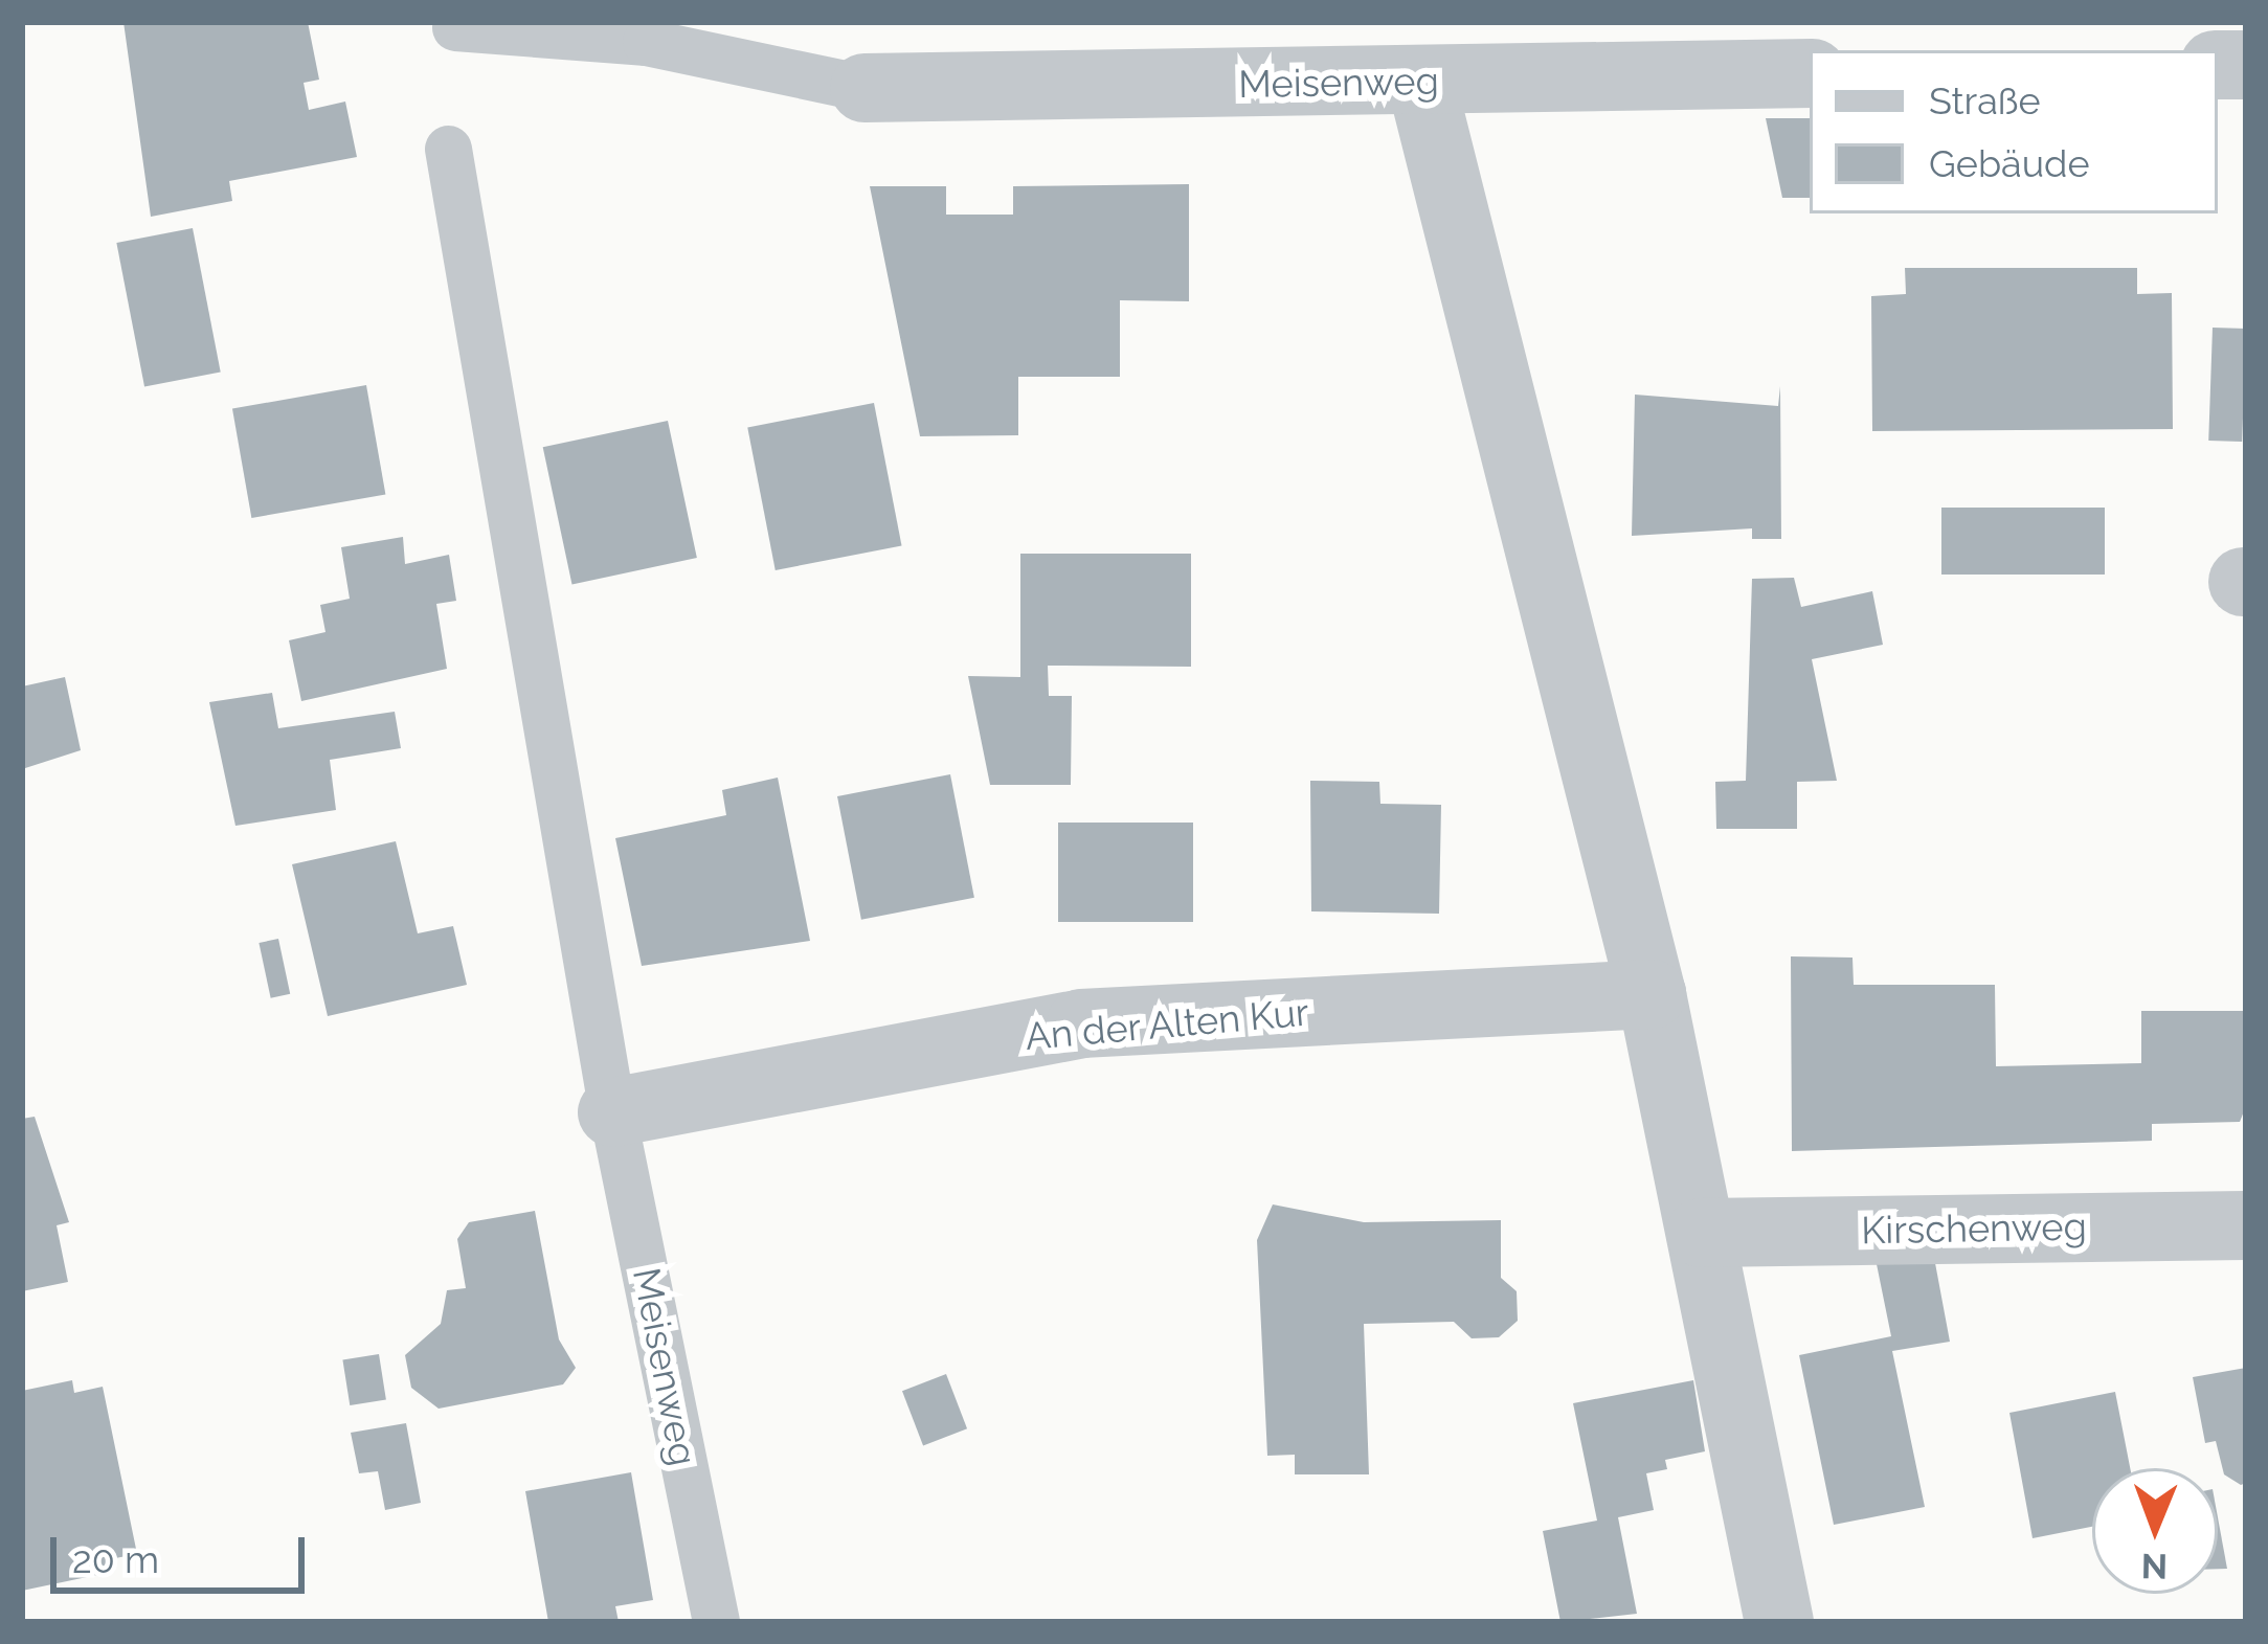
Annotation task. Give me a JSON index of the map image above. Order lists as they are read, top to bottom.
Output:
{
  "streets": {
    "street": ["Meisenweg", "An der Alten Kur", "Kirschenweg"]
  },
  "crossings": [
    ["Meisenweg", "An der Alten Kur"]
  ],
  "legend": ["Straße", "Gebäude"],
  "scale_bar": "20 m",
  "north": "bottom"
}
